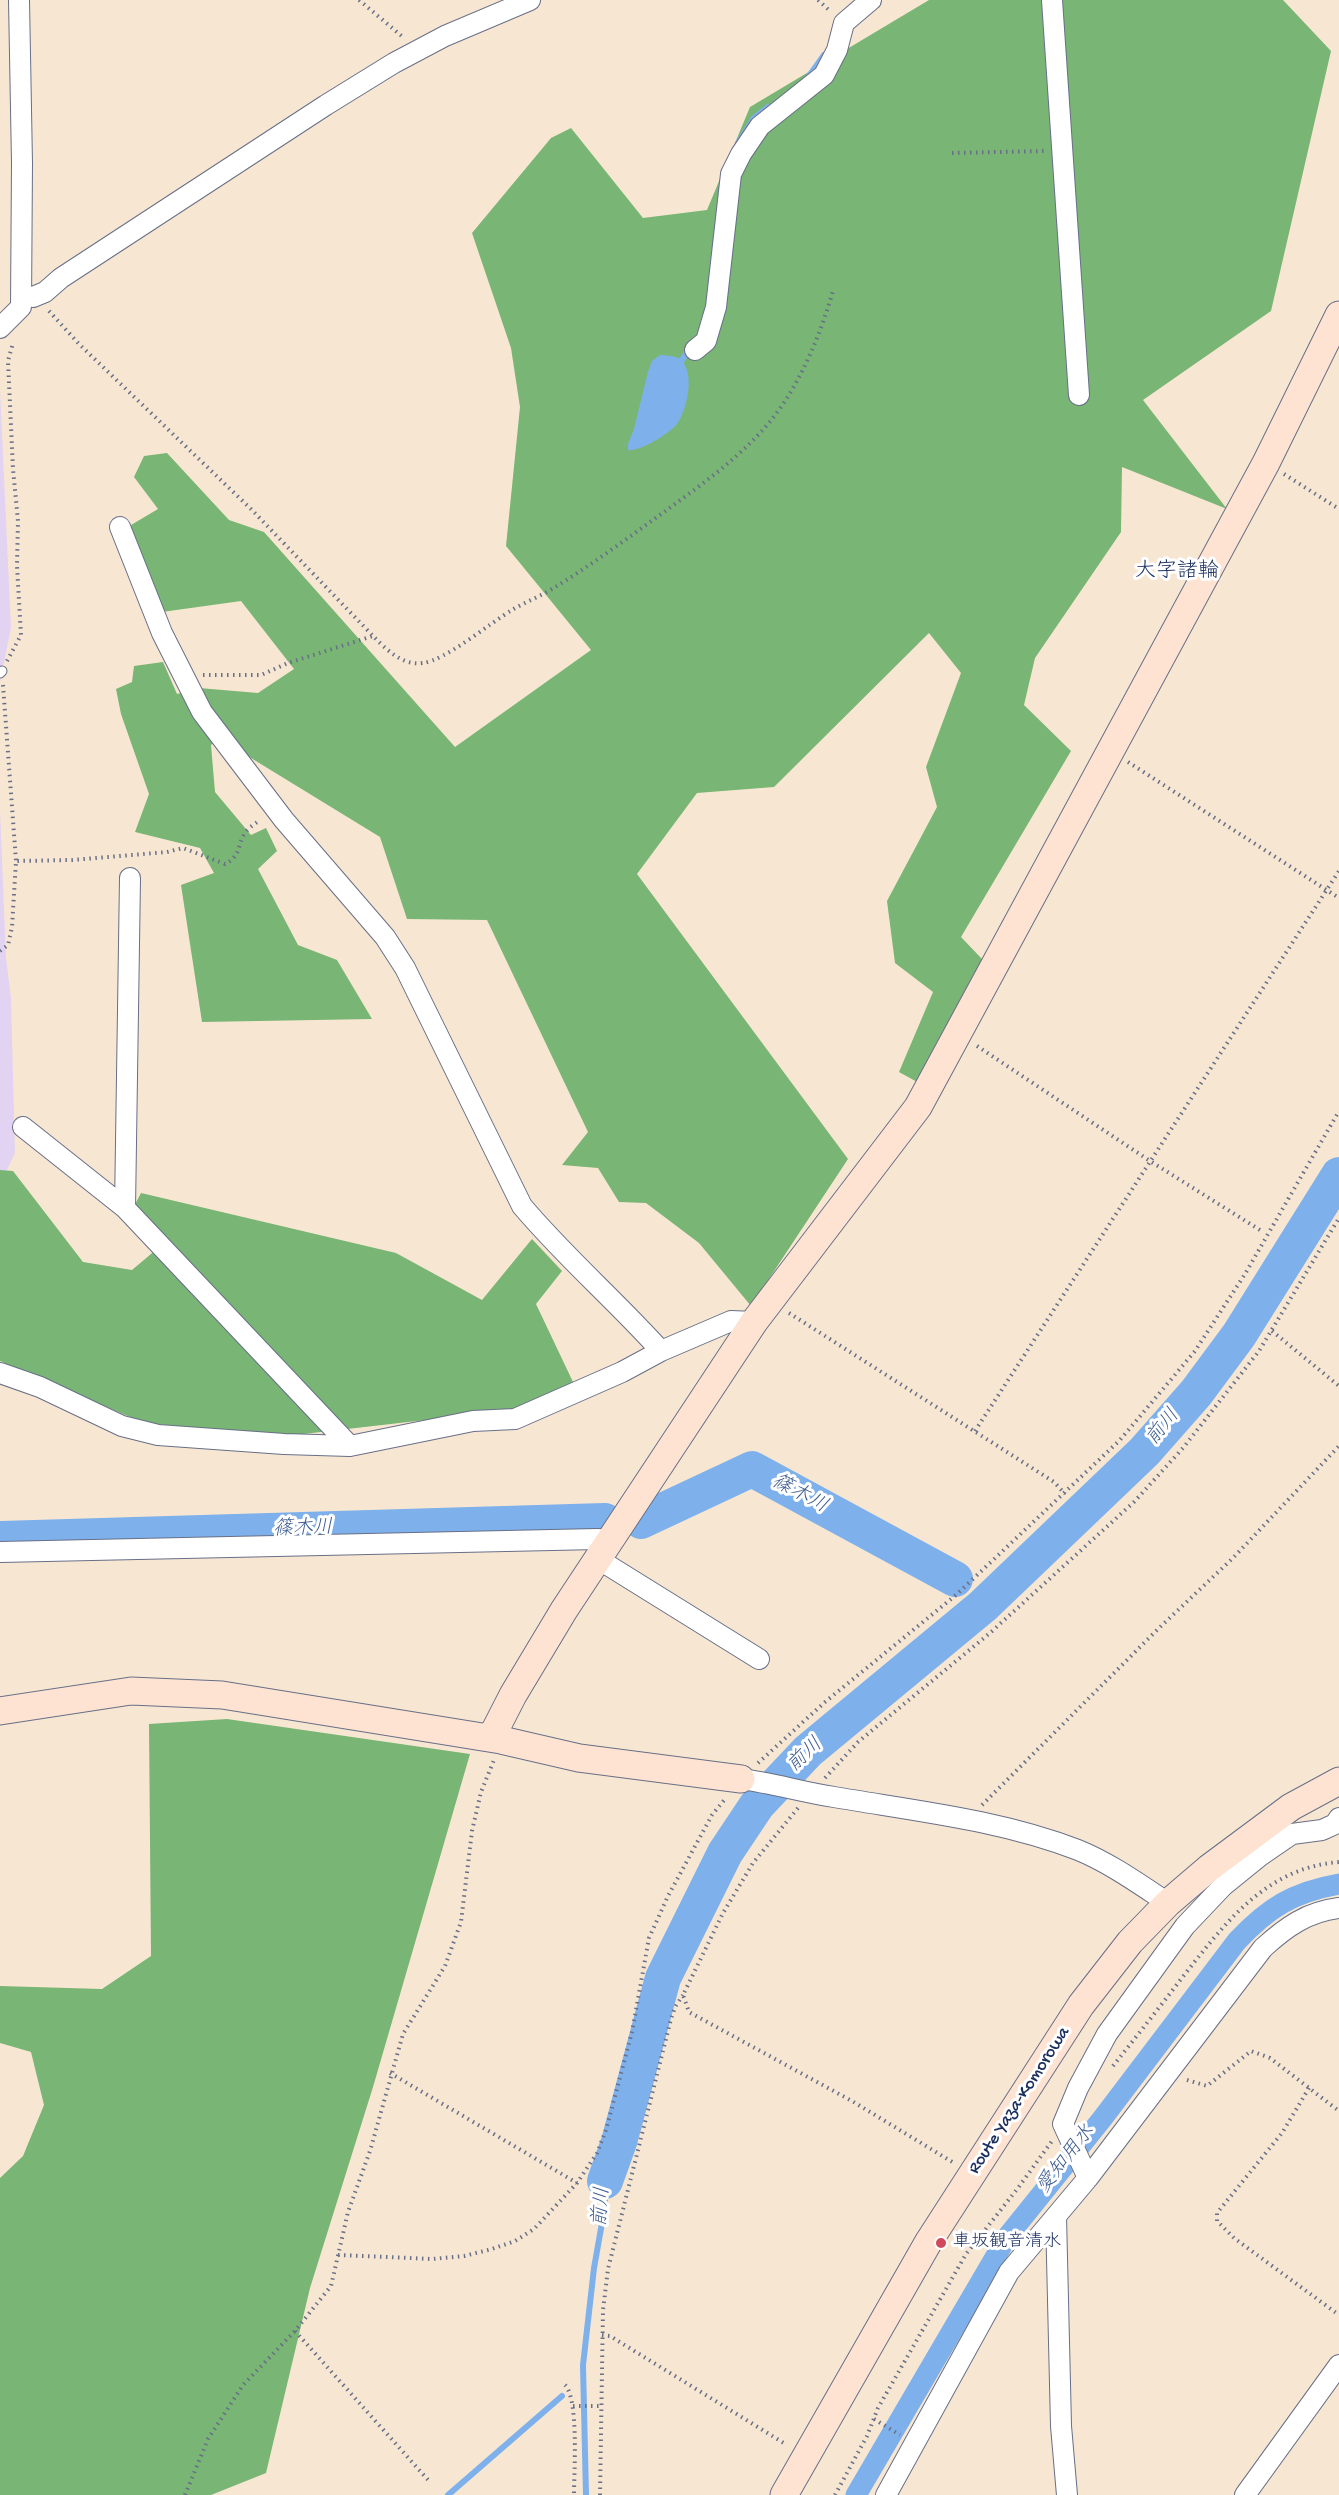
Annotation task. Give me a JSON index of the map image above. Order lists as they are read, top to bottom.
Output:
{
  "streets": {
    "street": ["Route Yaza-Komorowa"]
  },
  "districts": ["大字諸輪"],
  "water": ["前川", "篠木川", "愛知用水"],
  "places": ["車坂観音清水"]
}
